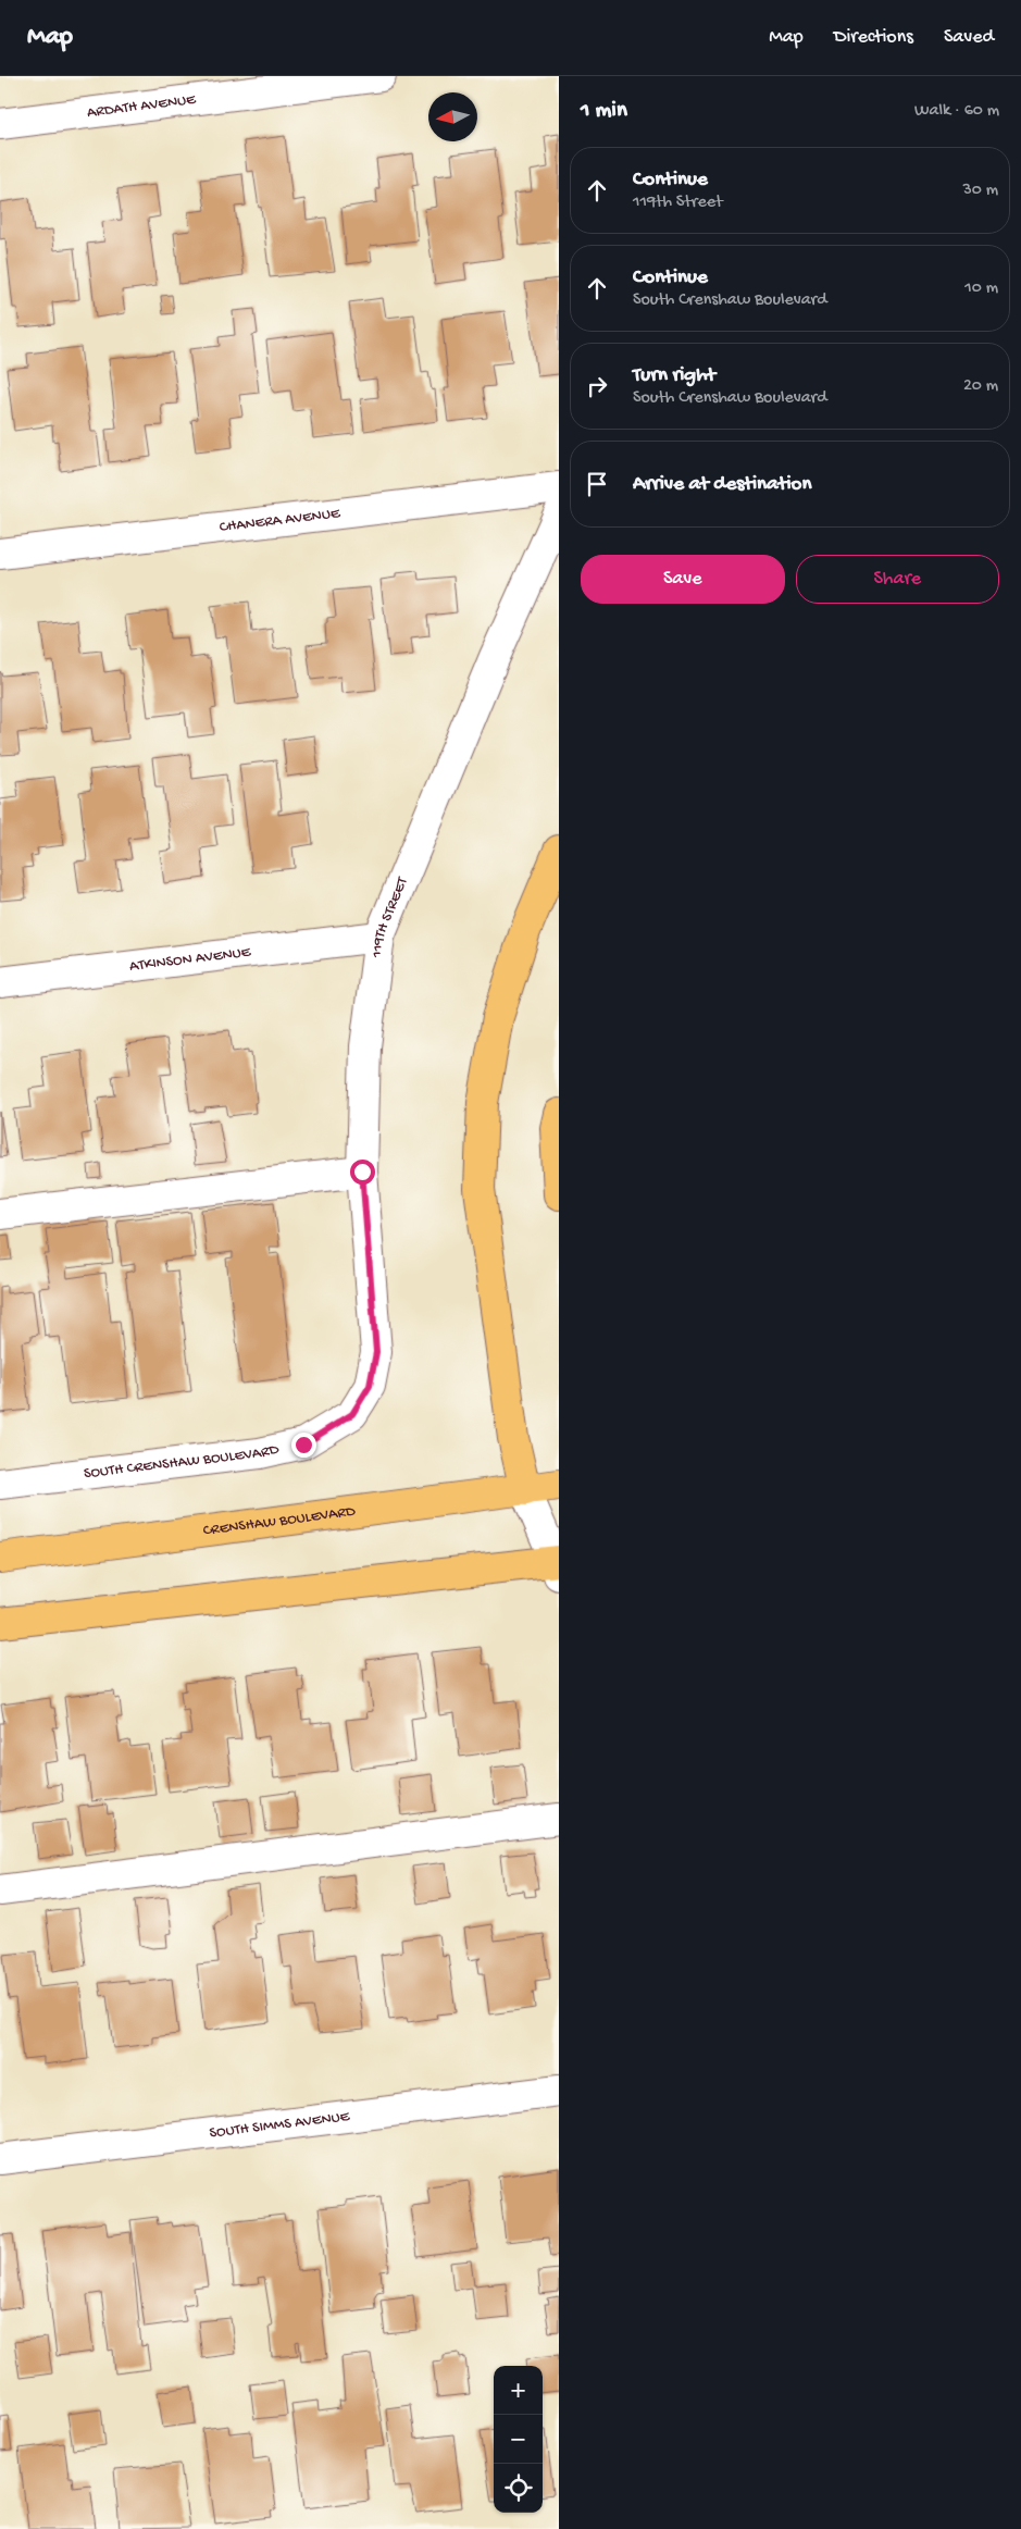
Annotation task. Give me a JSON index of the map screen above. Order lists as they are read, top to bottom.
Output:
{
  "streets": {
    "main road": ["CRENSHAW BOULEVARD"],
    "street": [
      "ARDATH AVENUE",
      "CHANERA AVENUE",
      "119TH STREET",
      "ATKINSON AVENUE",
      "SOUTH CRENSHAW BOULEVARD",
      "SOUTH SIMMS AVENUE"
    ]
  },
  "crossings": [
    ["119TH STREET", "ATKINSON AVENUE"],
    ["119TH STREET", "SOUTH CRENSHAW BOULEVARD"]
  ],
  "north": "left",
  "page": {
    "header": "Map",
    "nav": ["Map", "Directions", "Saved"],
    "heading": ["1 min", "Walk · 60 m"],
    "list": [
      ["Continue", "119th Street", "30 m"],
      ["Continue", "South Crenshaw Boulevard", "10 m"],
      ["Turn right", "South Crenshaw Boulevard", "20 m"],
      "Arrive at destination"
    ],
    "buttons": ["Save", "Share"],
    "map_buttons": ["+", "−"]
  }
}
